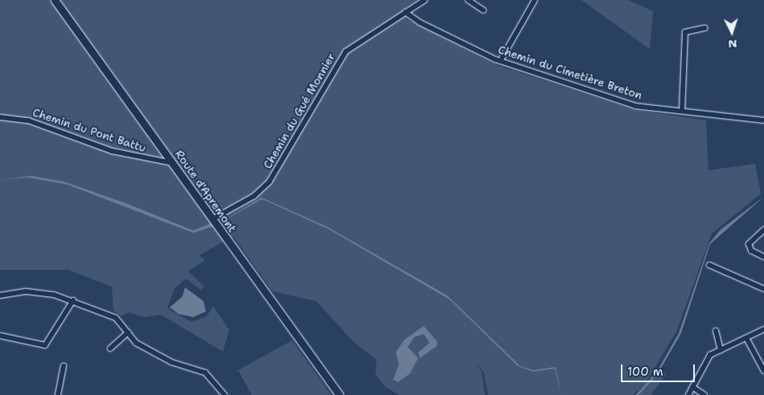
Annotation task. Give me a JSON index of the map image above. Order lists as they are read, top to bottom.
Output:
{
  "streets": {
    "street": [
      "Chemin du Cimetière Breton",
      "Chemin du Gué Monnier",
      "Chemin du Pont Battu",
      "Route d'Apremont"
    ]
  },
  "crossings": [
    ["Chemin du Cimetière Breton", "Chemin du Gué Monnier"],
    ["Chemin du Gué Monnier", "Route d'Apremont"],
    ["Chemin du Pont Battu", "Route d'Apremont"]
  ],
  "scale_bar": "100 m",
  "north": "bottom"
}
